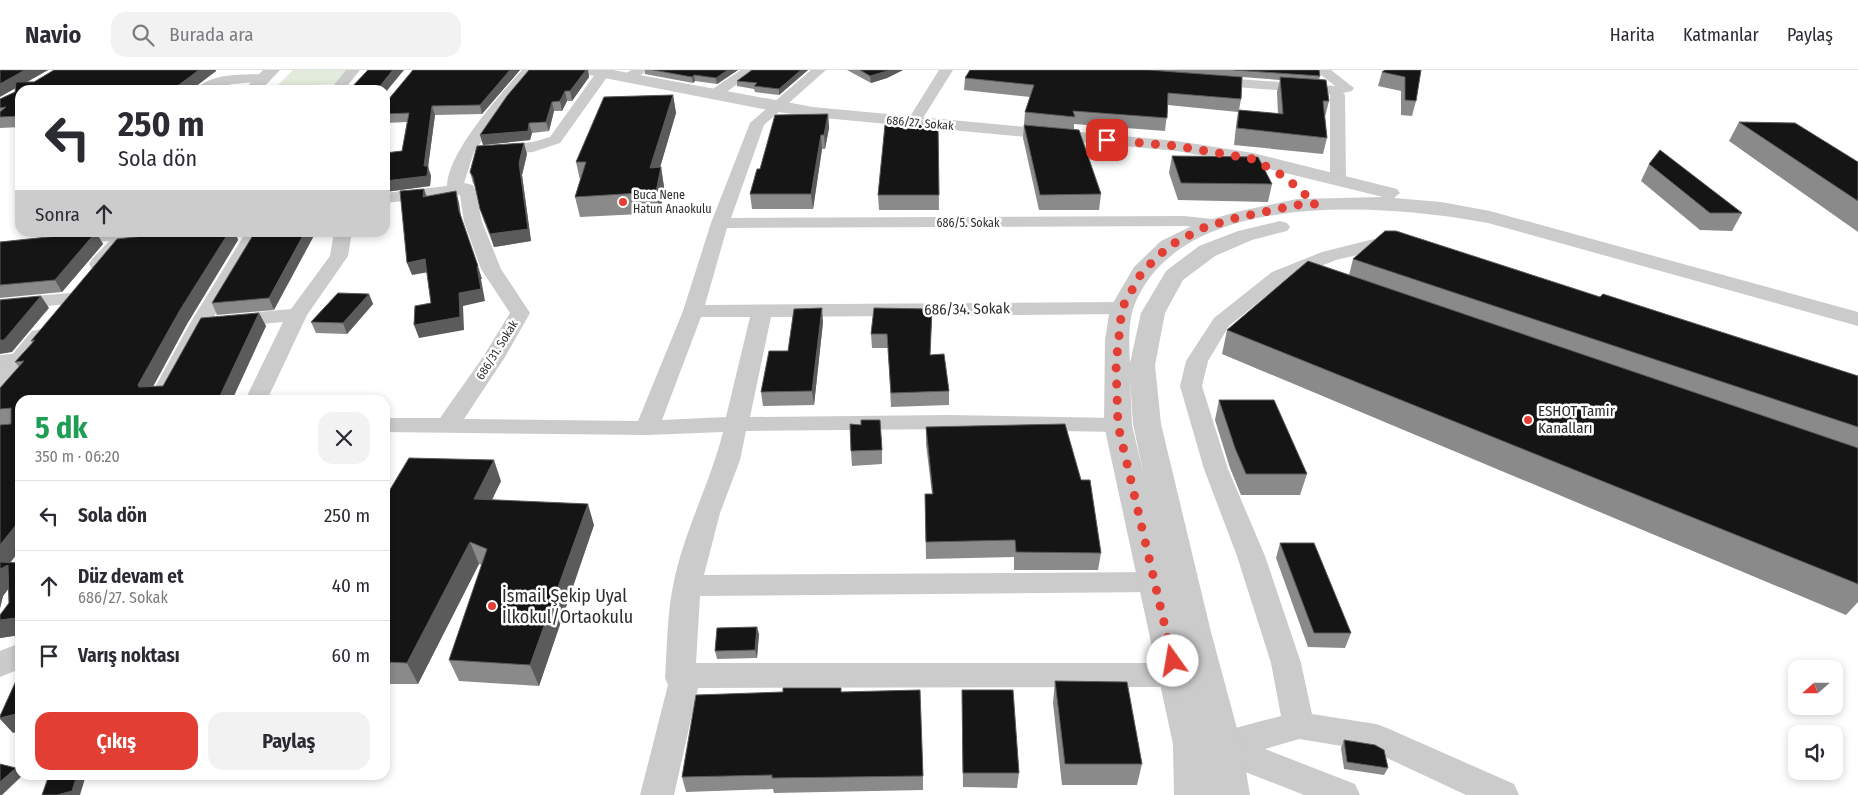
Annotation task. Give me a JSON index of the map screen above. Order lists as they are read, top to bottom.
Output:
{
  "streets": {
    "street": [
      "686/27. Sokak",
      "686/5. Sokak",
      "686/34. Sokak",
      "686/31. Sokak"
    ]
  },
  "places": ["Buca Nene Hatun Anaokulu", "ESHOT Tamir Kanalları", "İsmail Şekip Uyal İlkokul/Ortaokulu"],
  "north": "left",
  "page": {
    "header": "Navio",
    "search": "Burada ara",
    "nav": ["Harita", "Katmanlar", "Paylaş"],
    "turn": ["250 m", "Sola dön"],
    "then": "Sonra",
    "heading": ["5 dk", "350 m · 06:20"],
    "list": [
      {
        "name": "Sola dön",
        "value": "250 m"
      },
      {
        "name": "Düz devam et",
        "note": "686/27. Sokak",
        "value": "40 m"
      },
      {
        "name": "Varış noktası",
        "value": "60 m"
      }
    ],
    "buttons": ["Çıkış", "Paylaş"]
  }
}
